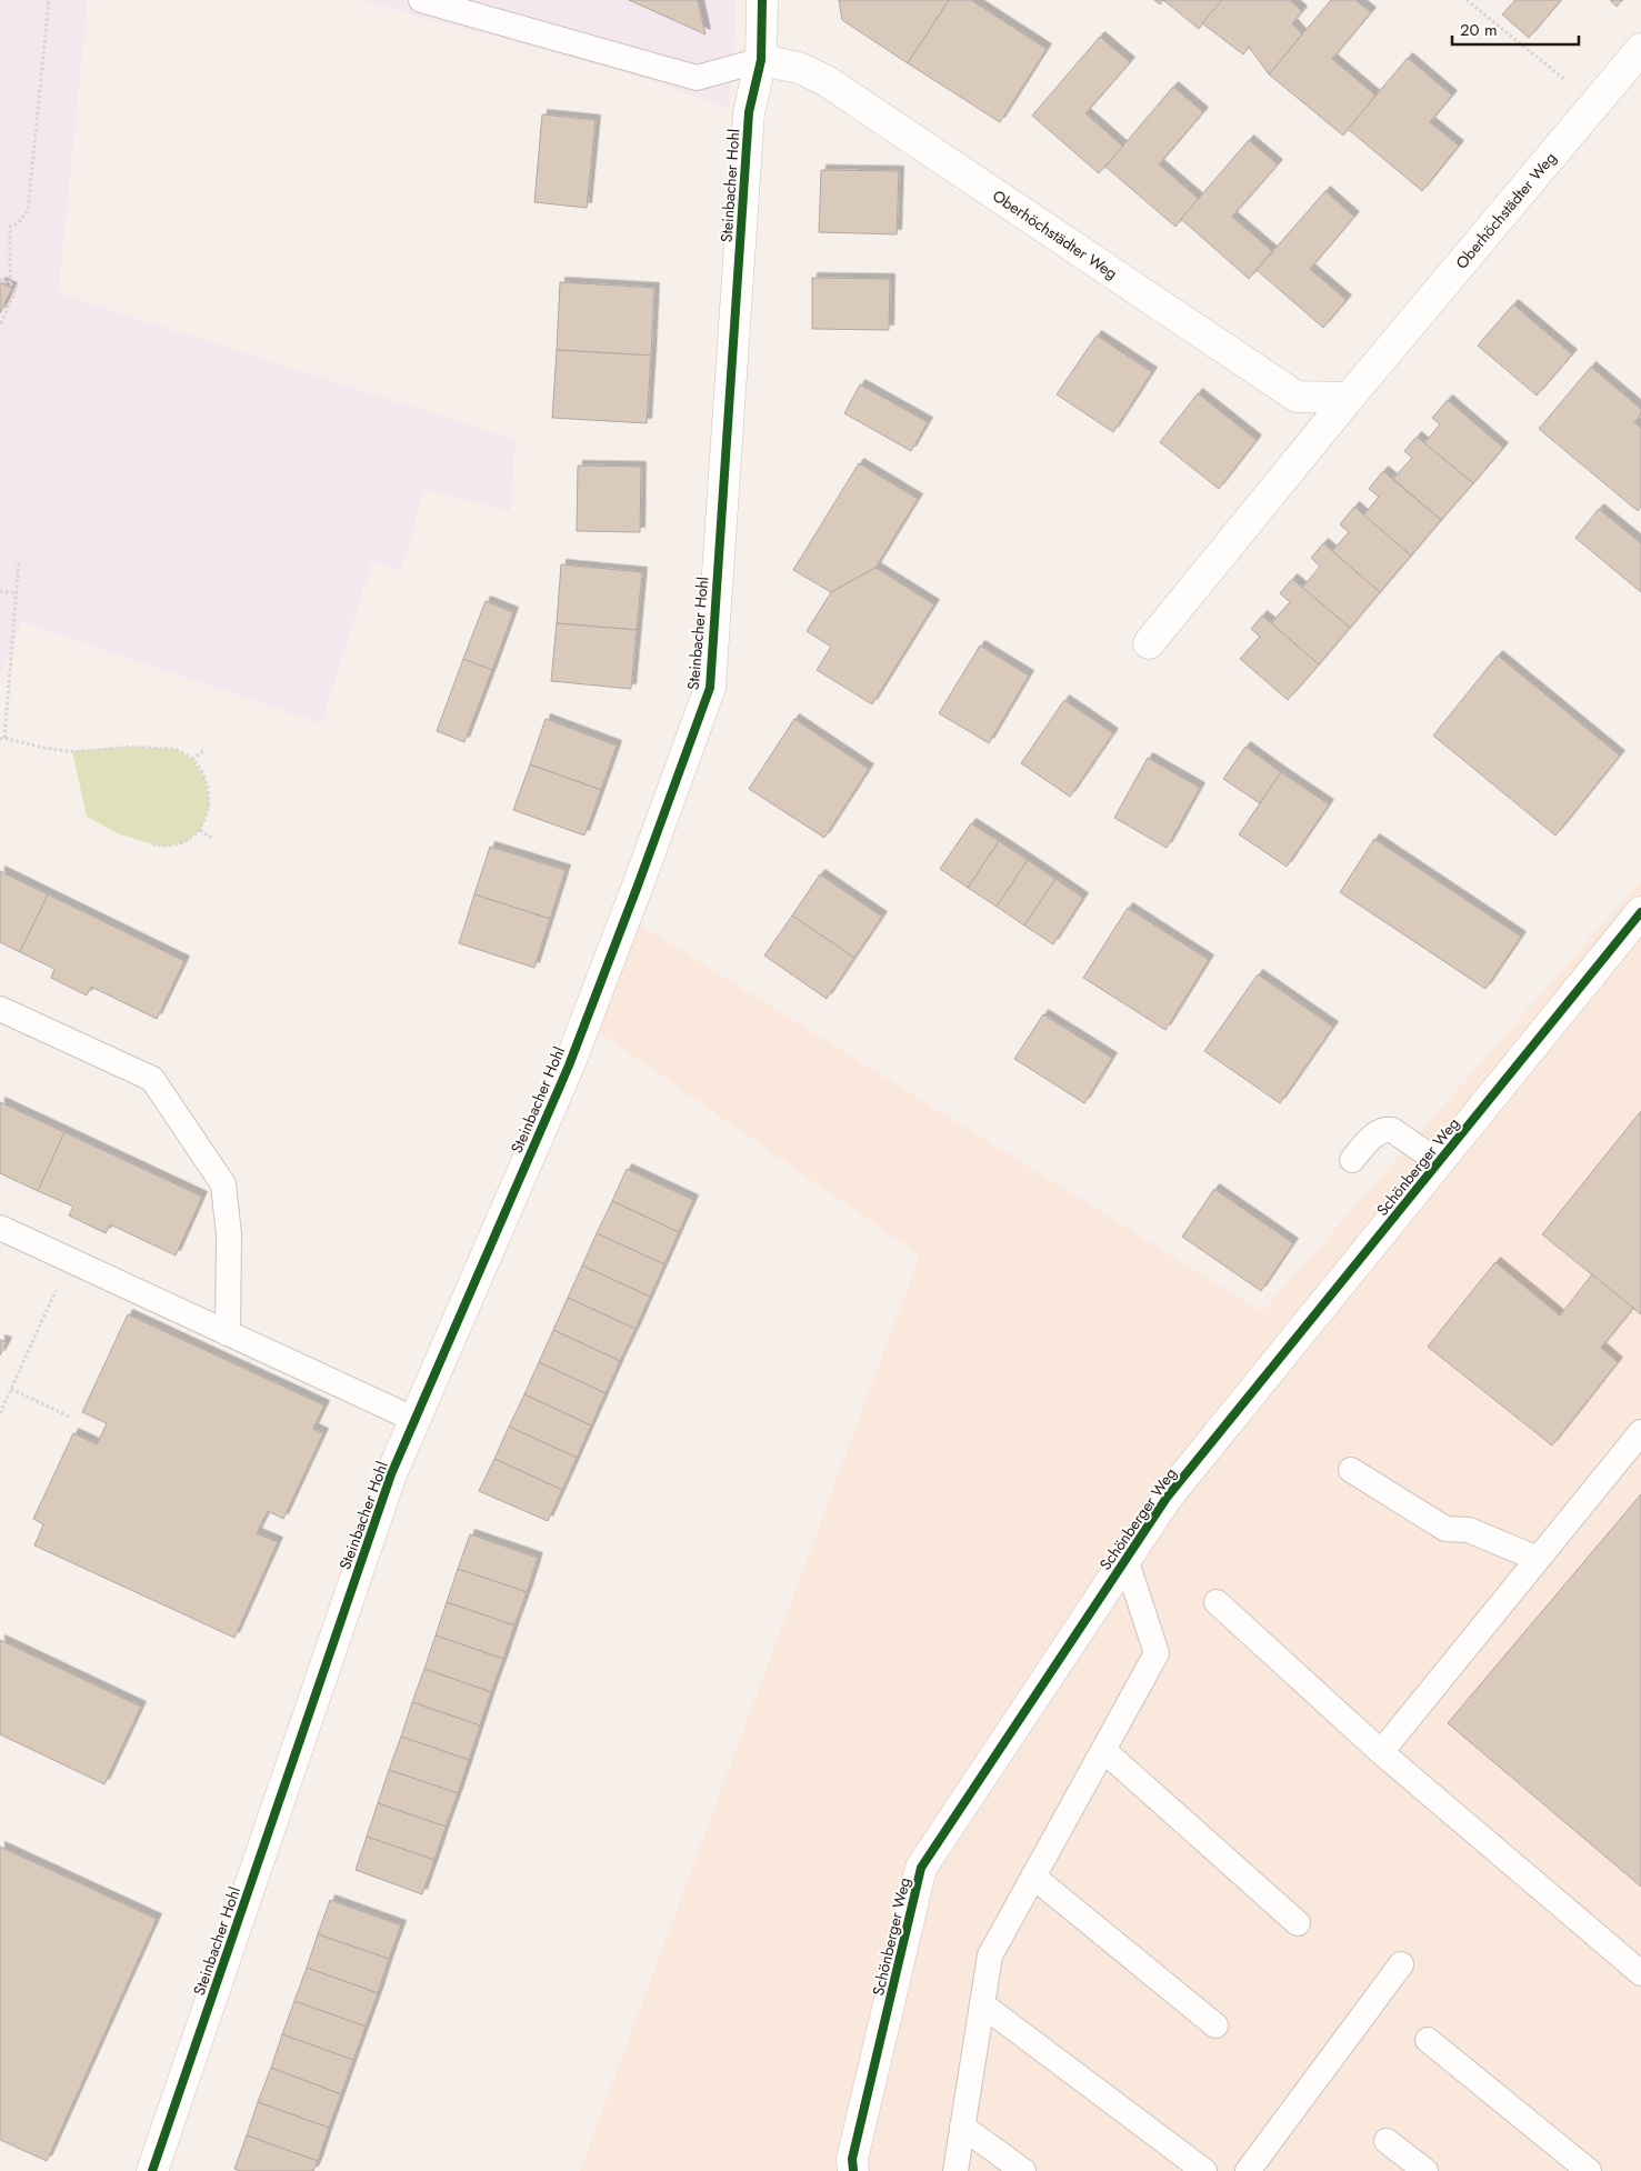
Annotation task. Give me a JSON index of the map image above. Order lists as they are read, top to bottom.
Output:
{
  "streets": {
    "street": ["Steinbacher Hohl", "Oberhöchstädter Weg", "Schönberger Weg"]
  },
  "crossings": [
    ["Steinbacher Hohl", "Oberhöchstädter Weg"]
  ],
  "scale_bar": "20 m"
}
